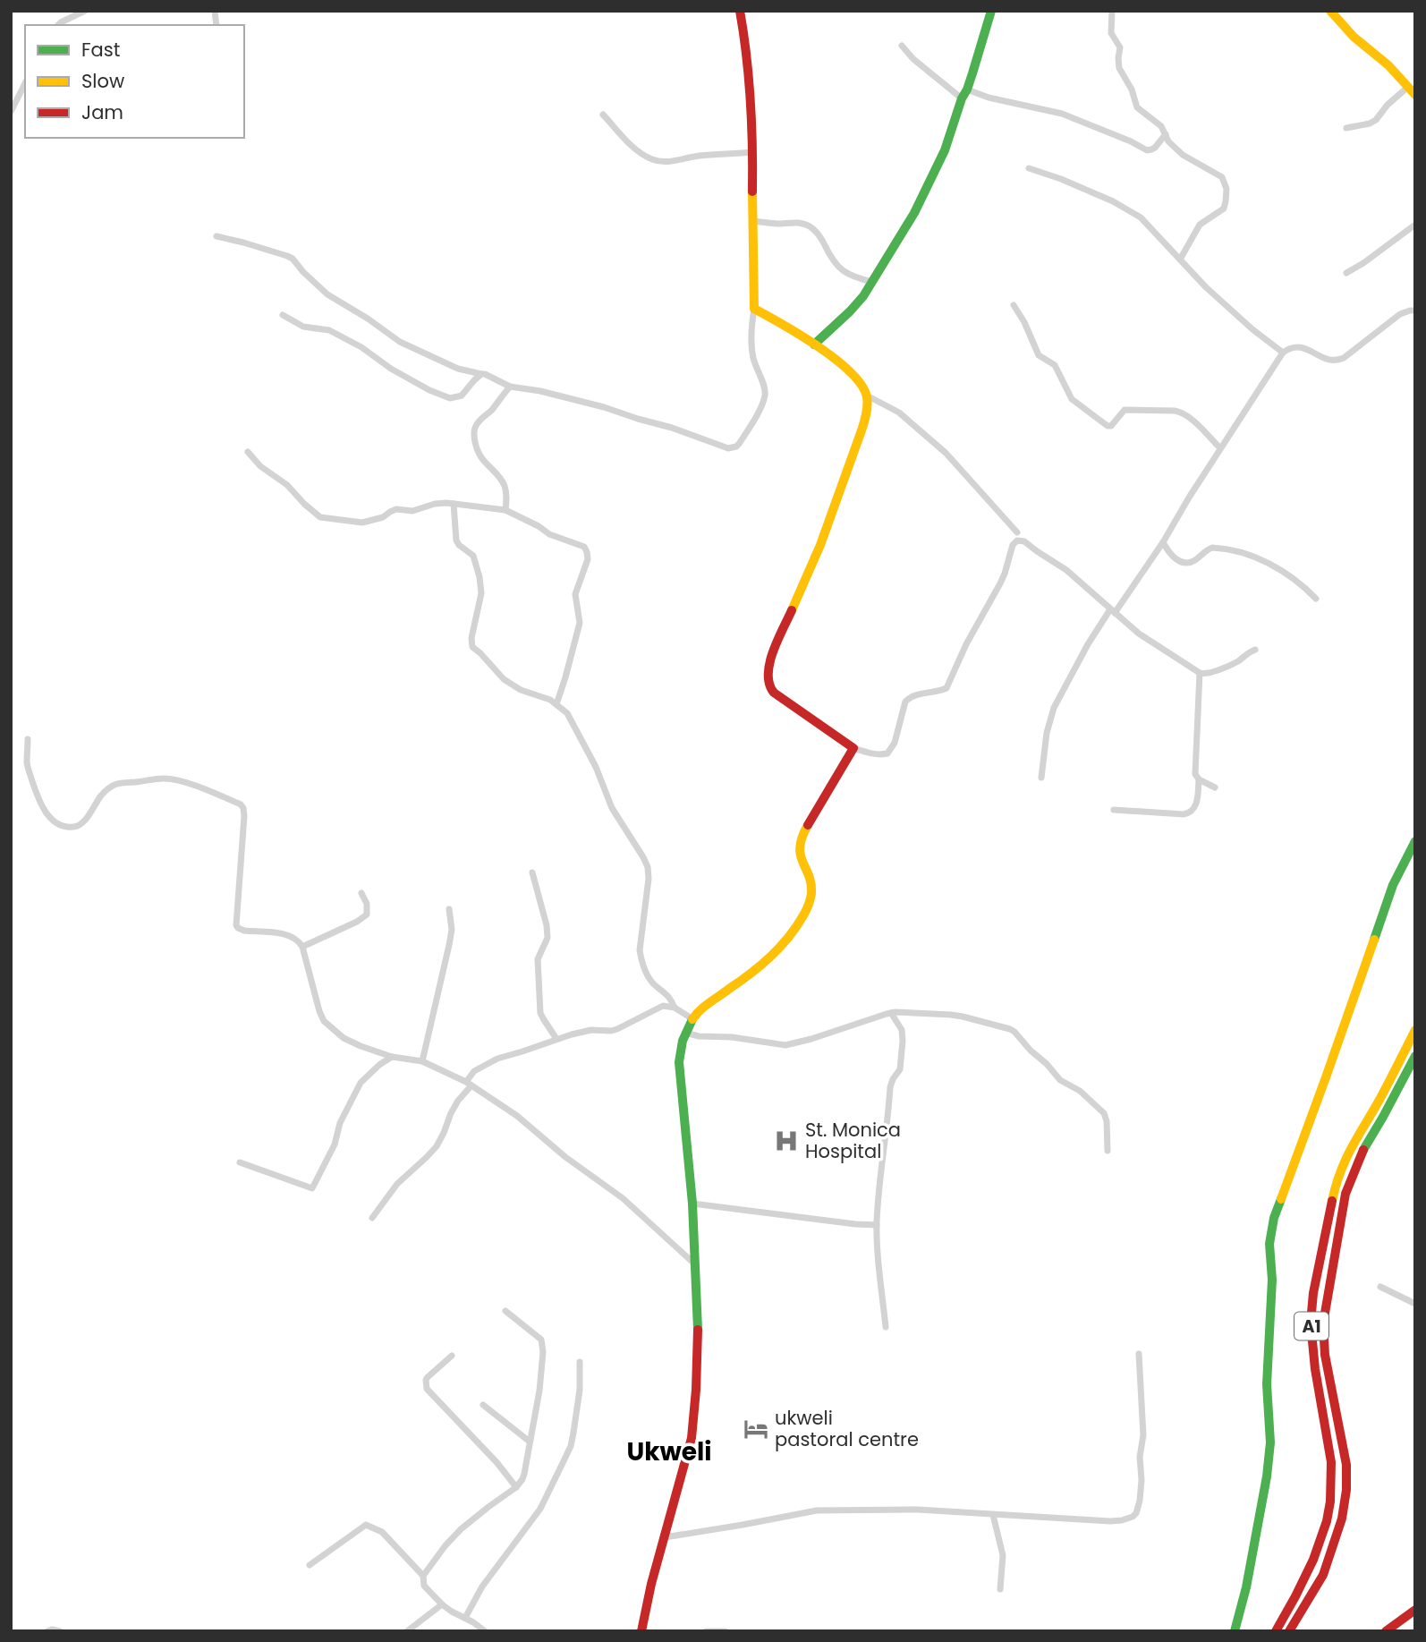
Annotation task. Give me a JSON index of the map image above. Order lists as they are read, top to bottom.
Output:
{
  "streets": {
    "main road": ["A1"]
  },
  "districts": ["Ukweli"],
  "places": {
    "hospital": ["St. Monica Hospital"],
    "hotel": ["ukweli pastoral centre"]
  },
  "legend": ["Fast", "Slow", "Jam"]
}
